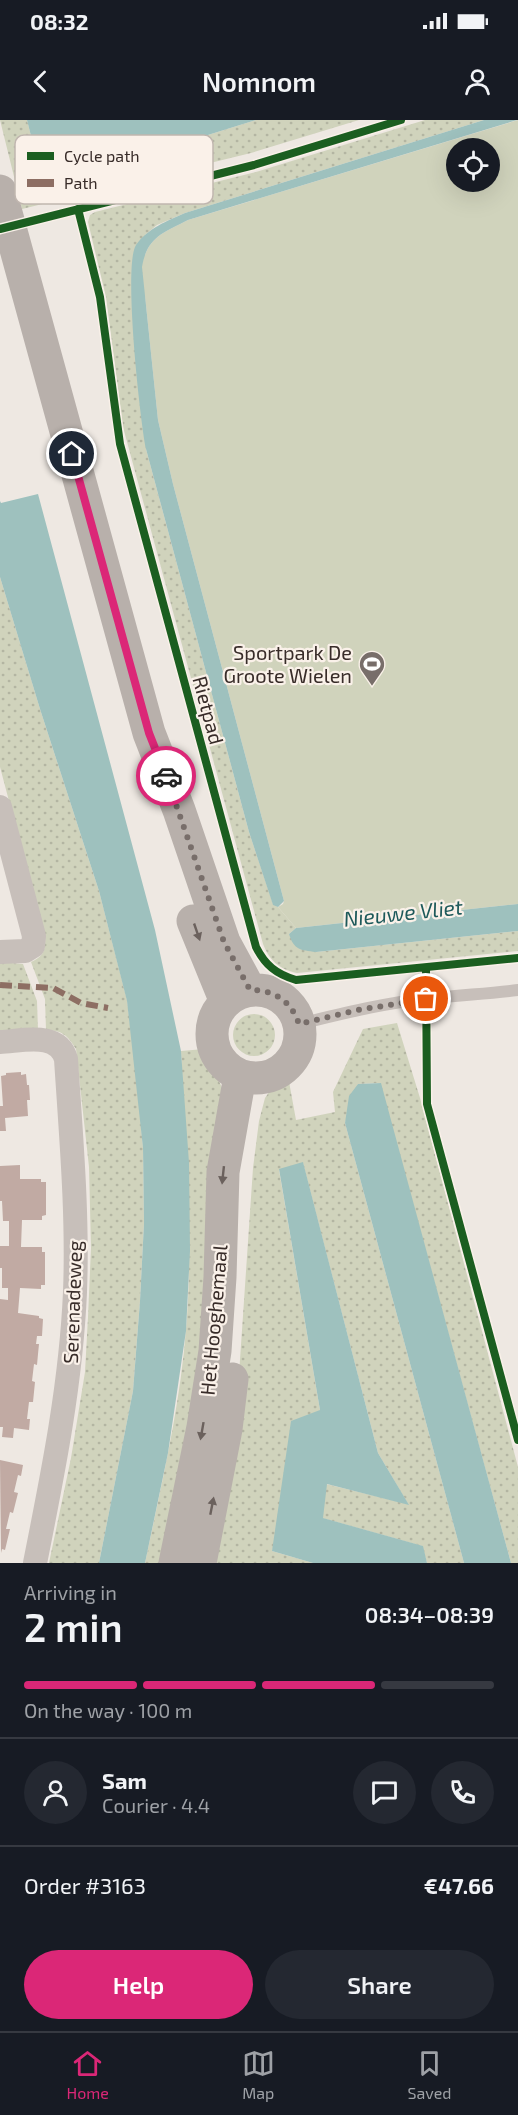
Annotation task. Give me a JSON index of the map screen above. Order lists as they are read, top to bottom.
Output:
{
  "streets": {
    "street": ["Serenadeweg", "Het Hooghemaal"],
    "cycle path": ["Rietpad"]
  },
  "water": ["Nieuwe Vliet"],
  "places": {
    "sports": ["Sportpark De Groote Wielen"]
  },
  "legend": ["Cycle path", "Path"],
  "page": {
    "status": "08:32",
    "header": "Nomnom",
    "heading": ["2 min", "Arriving in", "08:34–08:39"],
    "panel": [
      "Sam",
      "Courier · 4.4",
      "Order #3163",
      "€47.66"
    ],
    "bar": "On the way · 100 m",
    "buttons": ["Help", "Share"],
    "tabs": ["Home", "Map", "Saved"]
  }
}
